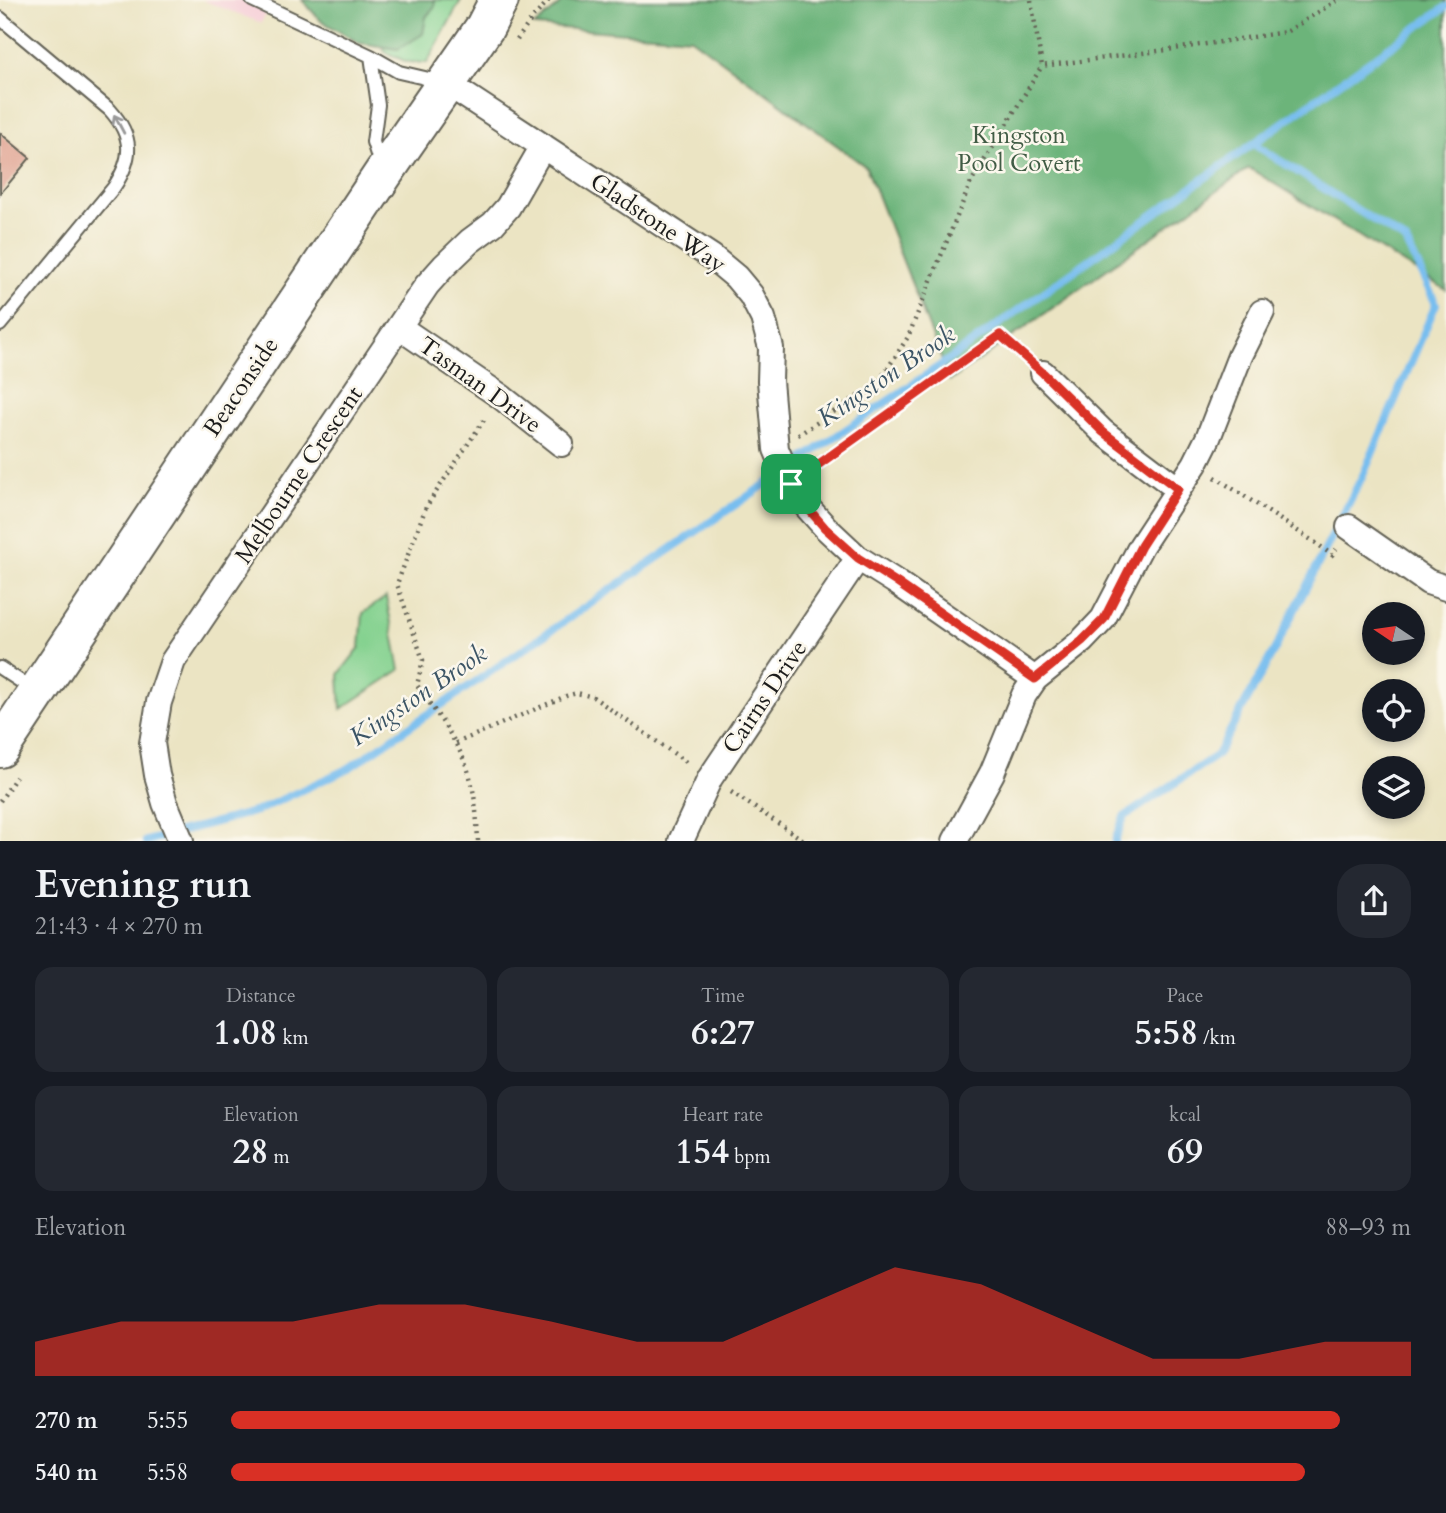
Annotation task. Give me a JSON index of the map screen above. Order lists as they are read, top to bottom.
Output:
{
  "streets": {
    "highway": ["Beaconside"],
    "street": [
      "Gladstone Way",
      "Tasman Drive",
      "Melbourne Crescent",
      "Cairns Drive"
    ]
  },
  "crossings": [
    ["Gladstone Way", "Beaconside"],
    ["Gladstone Way", "Melbourne Crescent"],
    ["Gladstone Way", "Cairns Drive"],
    ["Tasman Drive", "Melbourne Crescent"]
  ],
  "water": ["Kingston Brook"],
  "parks": ["Kingston Pool Covert"],
  "north": "left",
  "page": {
    "heading": ["Evening run", "21:43 · 4 × 270 m"],
    "stats": [
      ["Distance", "1.08 km"],
      ["Time", "6:27"],
      ["Pace", "5:58 /km"],
      ["Elevation", "28 m"],
      ["Heart rate", "154 bpm"],
      ["kcal", "69"]
    ],
    "chart": ["Elevation", "88–93 m"],
    "list": [
      {
        "name": "270 m",
        "note": "5:55"
      },
      {
        "name": "540 m",
        "note": "5:58"
      }
    ]
  }
}
